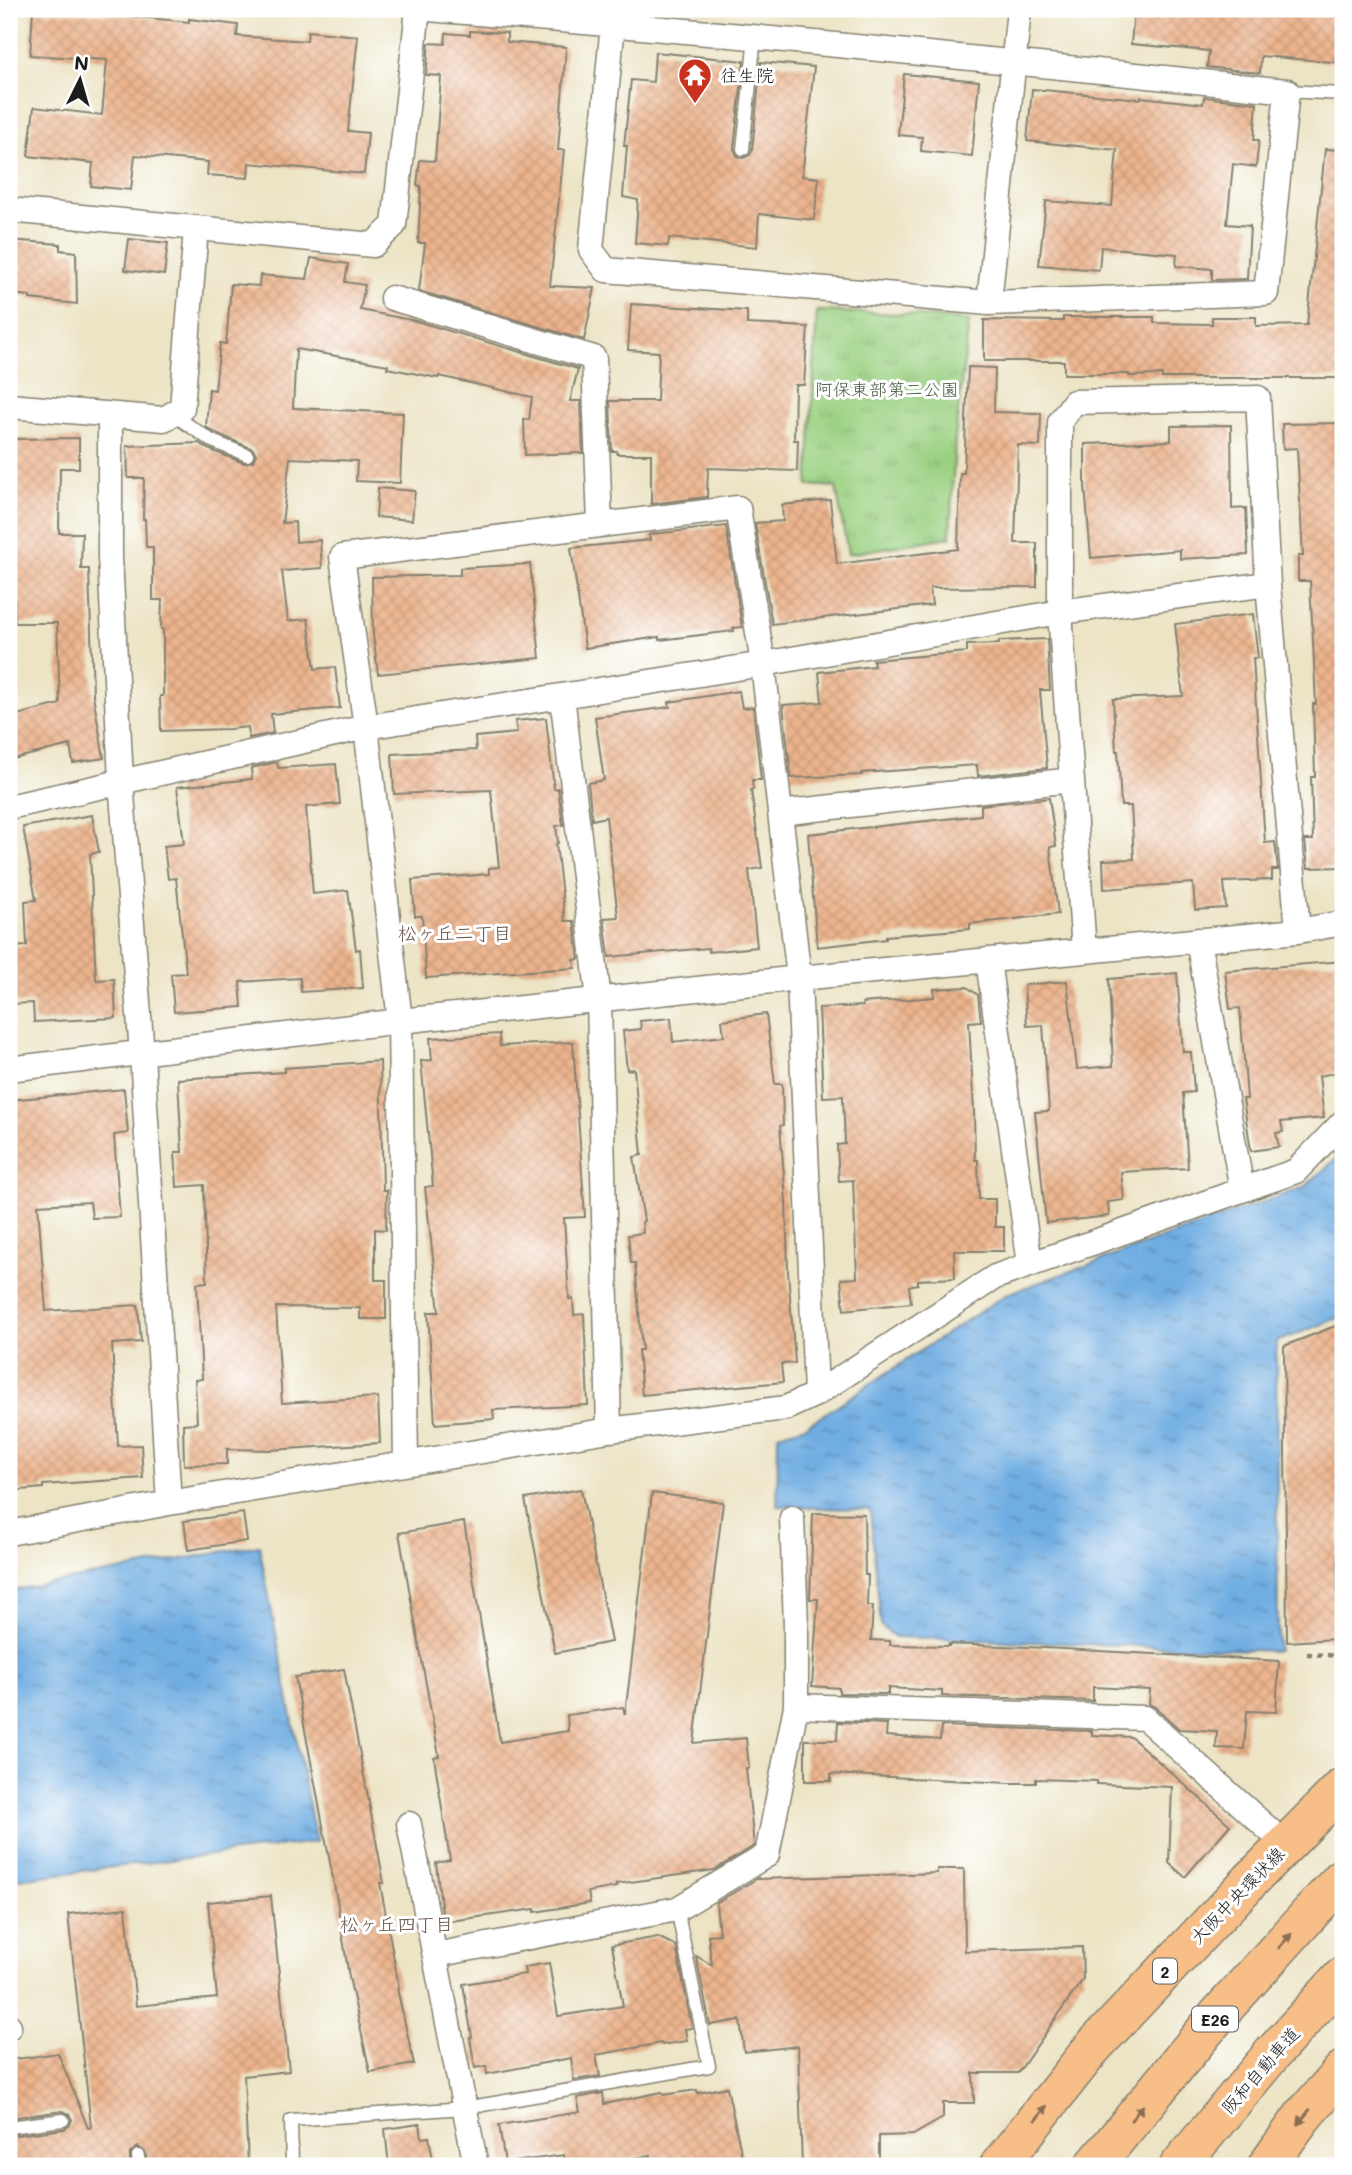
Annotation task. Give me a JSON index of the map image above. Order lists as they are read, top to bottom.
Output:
{
  "streets": {
    "main road": [
      "大阪中央環状線",
      "2",
      "E26",
      "阪和自動車道"
    ]
  },
  "districts": ["松ヶ丘二丁目", "松ヶ丘四丁目"],
  "parks": ["阿保東部第二公園"],
  "places": {
    "temple": ["往生院"]
  },
  "north": "top"
}
